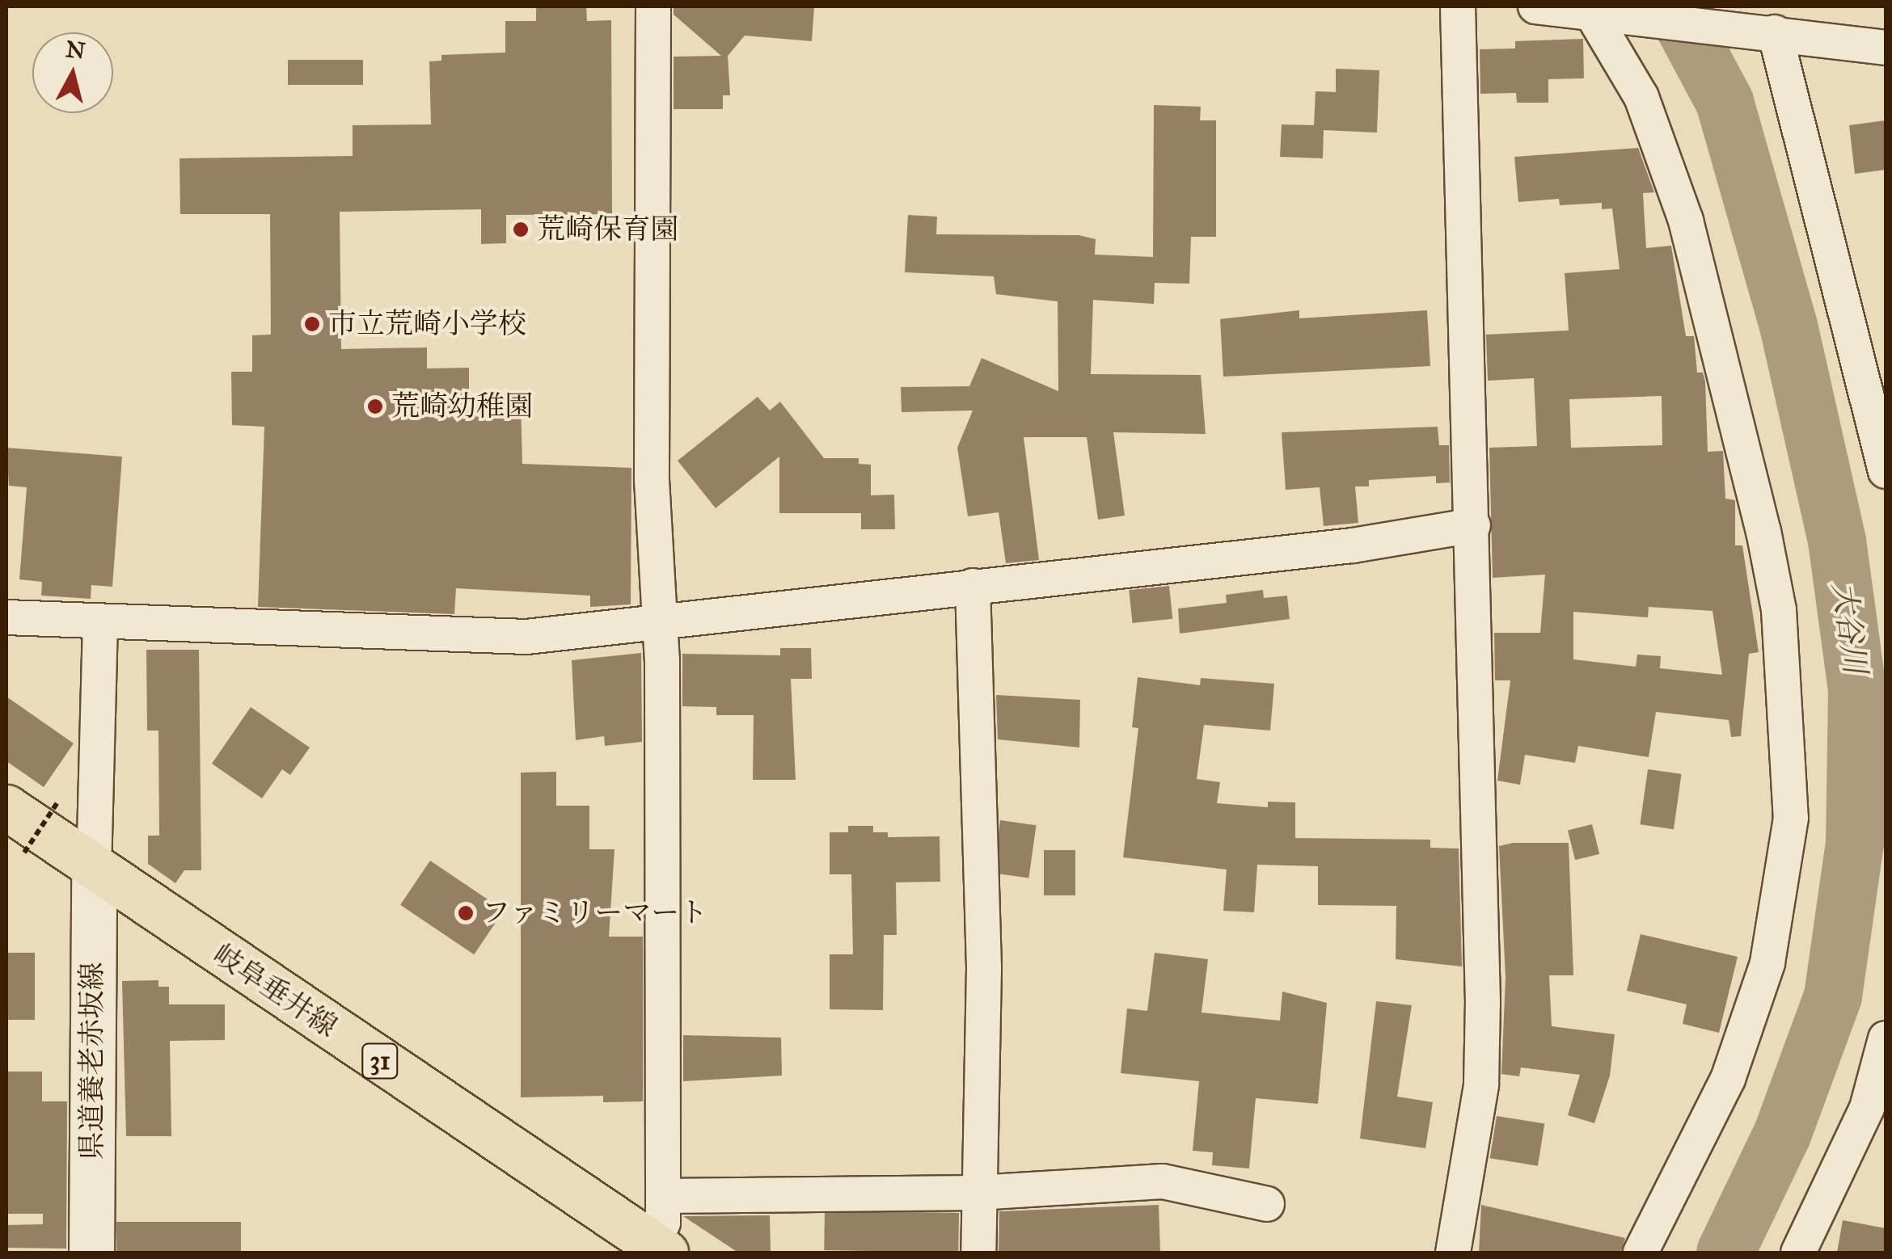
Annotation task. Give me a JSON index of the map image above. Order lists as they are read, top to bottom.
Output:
{
  "streets": {
    "main road": ["岐阜垂井線", "県道養老赤坂線", "31"]
  },
  "crossings": [
    ["岐阜垂井線", "県道養老赤坂線"]
  ],
  "water": ["大谷川"],
  "places": [
    "荒崎保育園",
    "市立荒崎小学校",
    "荒崎幼稚園",
    "ファミリーマート"
  ],
  "north": "top"
}
